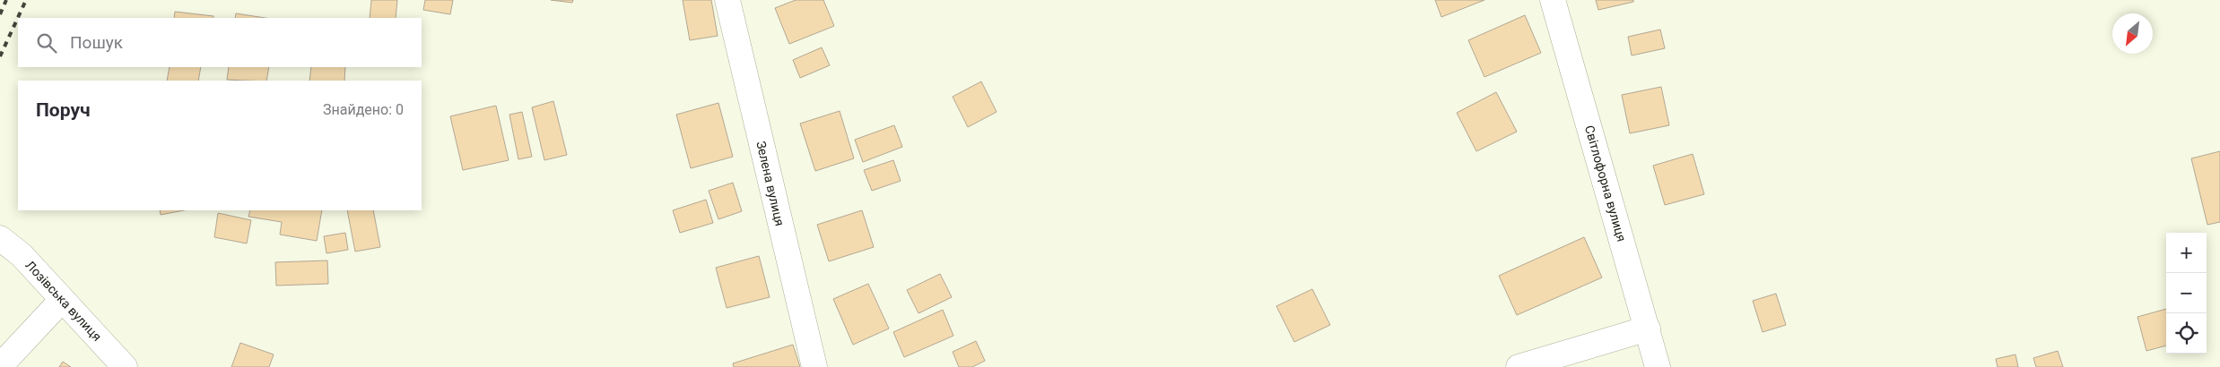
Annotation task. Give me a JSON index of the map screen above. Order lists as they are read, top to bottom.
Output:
{
  "streets": {
    "street": ["Зелена вулиця", "Світлофорна вулиця", "Лозівська вулиця"]
  },
  "north": "bottom left",
  "page": {
    "search": "Пошук",
    "heading": ["Поруч", "Знайдено: 0"],
    "map_buttons": ["+", "−"]
  }
}
